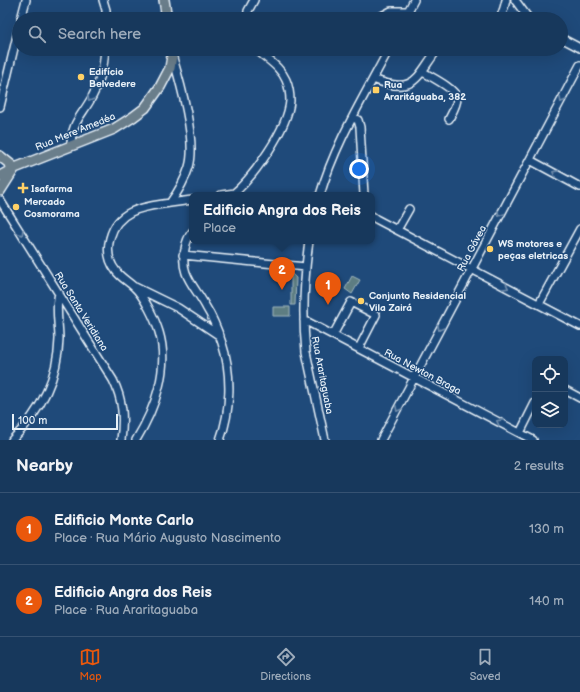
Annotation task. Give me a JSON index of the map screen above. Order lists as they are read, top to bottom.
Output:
{
  "streets": {
    "main road": ["Rua Mere Amedéa"],
    "street": [
      "Rua Gávea",
      "Rua Santa Veridiana",
      "Rua Newton Braga",
      "Rua Araritaguaba"
    ]
  },
  "crossings": [
    ["Rua Gávea", "Rua Newton Braga"],
    ["Rua Newton Braga", "Rua Araritaguaba"]
  ],
  "one_way": ["Rua Gávea", "Rua Santa Veridiana", "Rua Newton Braga"],
  "places": {
    "other": [
      "Edifício Belvedere",
      "Mercado Cosmorama",
      "WS motores e peças eletricas",
      "Conjunto Residencial Vila Zairá"
    ],
    "transit": ["Rua Araritáguaba, 382"],
    "health": ["Isafarma"]
  },
  "scale_bar": "100 m",
  "page": {
    "search": "Search here",
    "popup": ["Edificio Angra dos Reis", "Place"],
    "pins": ["2", "1"],
    "scale": "100 m",
    "heading": ["Nearby", "2 results"],
    "list": [
      {
        "mark": "1",
        "name": "Edificio Monte Carlo",
        "note": "Place · Rua Mário Augusto Nascimento",
        "value": "130 m"
      },
      {
        "mark": "2",
        "name": "Edificio Angra dos Reis",
        "note": "Place · Rua Araritaguaba",
        "value": "140 m"
      }
    ],
    "nav": ["Map", "Directions", "Saved"]
  }
}
